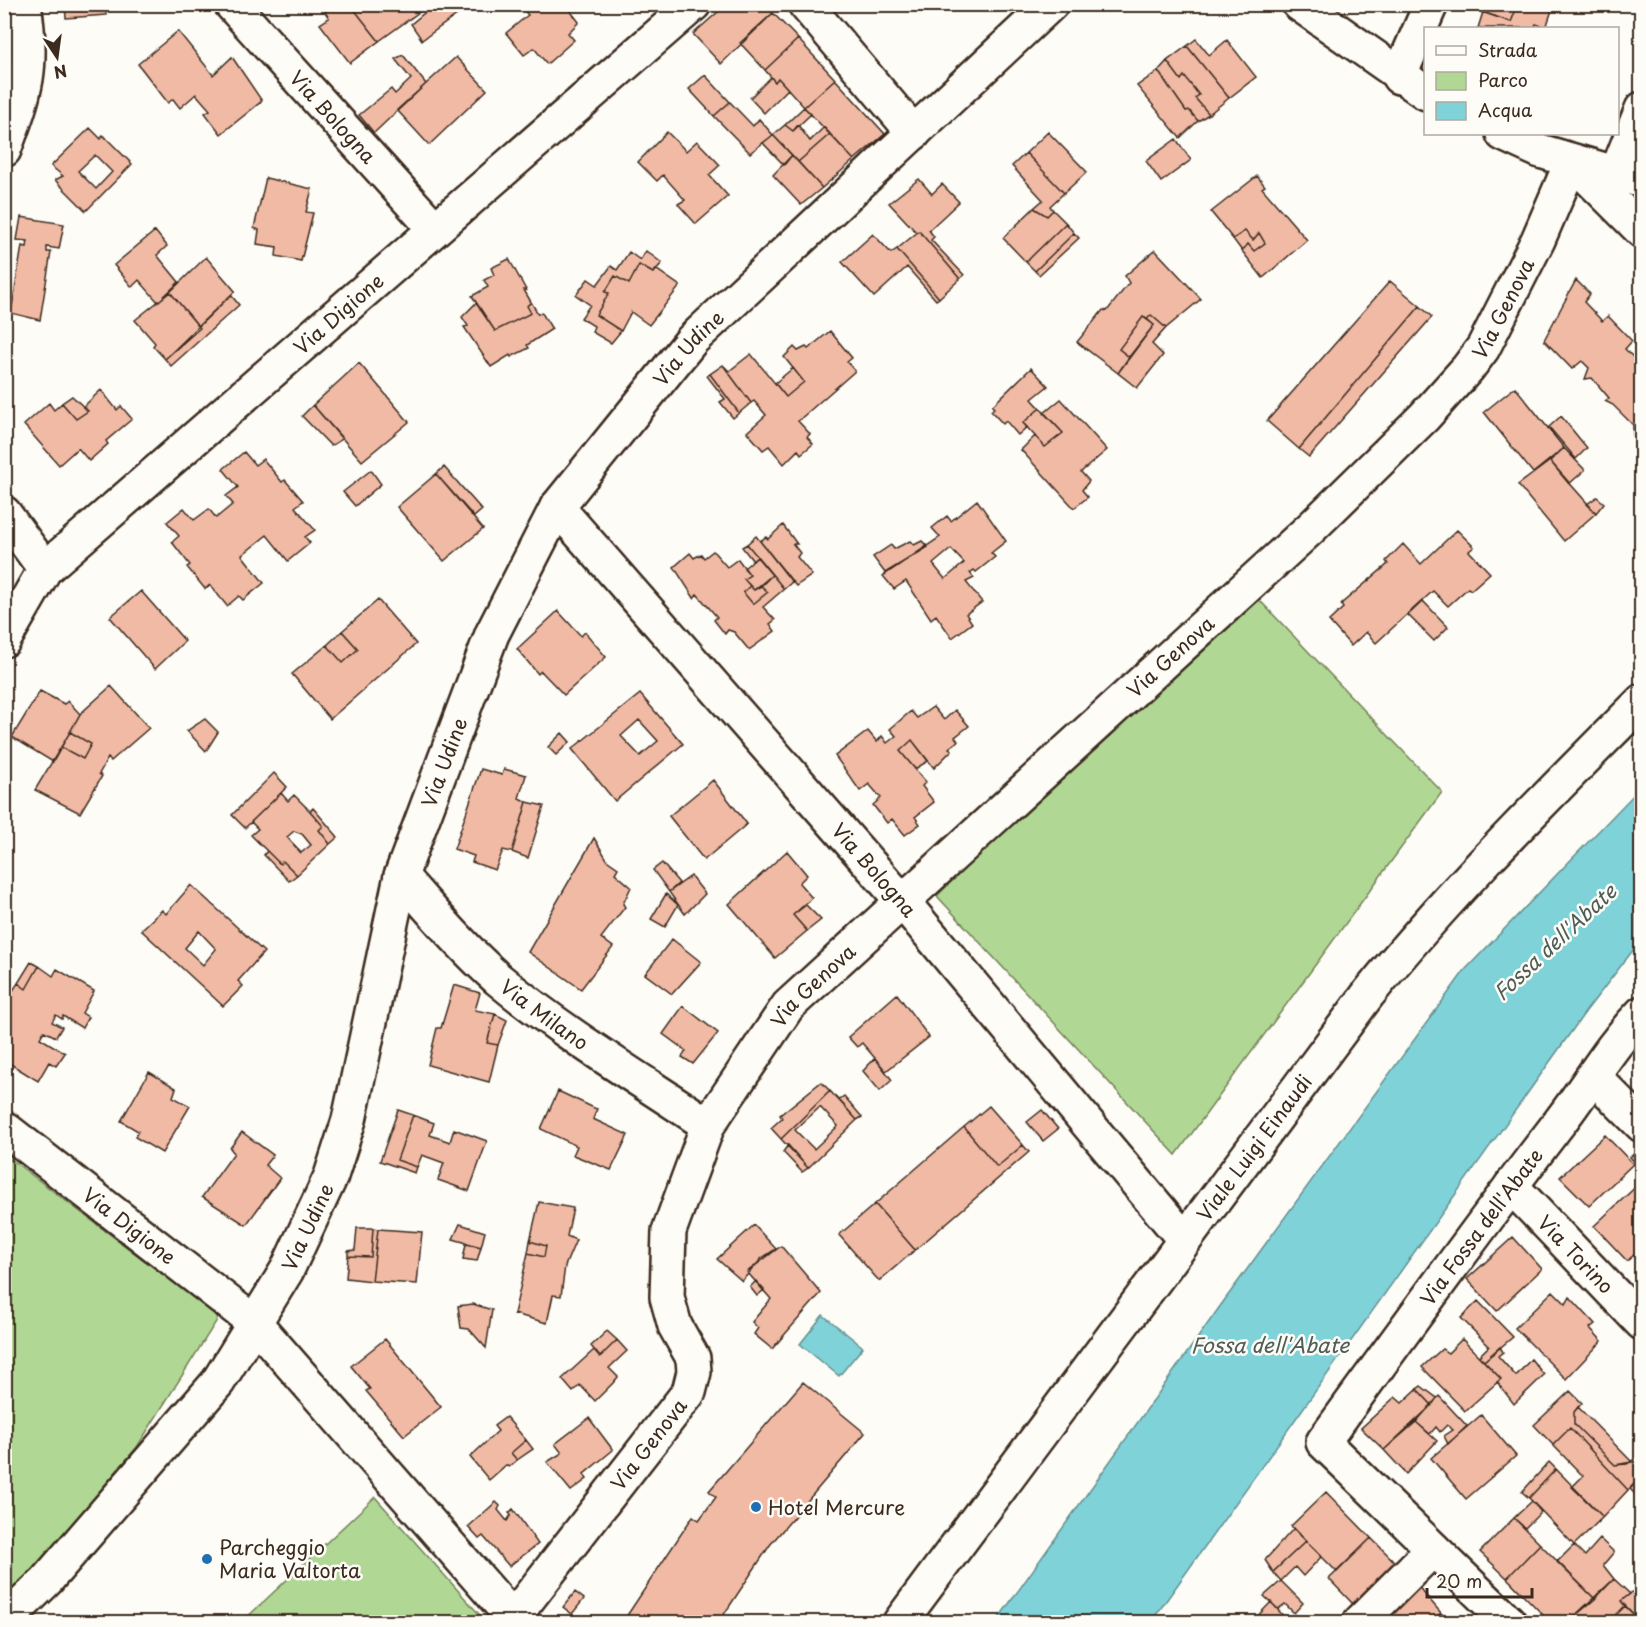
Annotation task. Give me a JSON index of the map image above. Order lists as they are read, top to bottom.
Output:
{
  "streets": {
    "street": [
      "Via Bologna",
      "Via Genova",
      "Via Digione",
      "Via Udine",
      "Via Milano",
      "Viale Luigi Einaudi",
      "Via Fossa dell'Abate",
      "Via Torino"
    ]
  },
  "crossings": [
    ["Via Bologna", "Via Genova"],
    ["Via Bologna", "Via Digione"],
    ["Via Bologna", "Via Udine"],
    ["Via Bologna", "Viale Luigi Einaudi"],
    ["Via Genova", "Via Digione"],
    ["Via Genova", "Via Udine"],
    ["Via Genova", "Via Milano"],
    ["Via Digione", "Via Udine"],
    ["Via Udine", "Via Milano"],
    ["Via Fossa dell'Abate", "Via Torino"]
  ],
  "water": ["Fossa dell'Abate"],
  "places": ["Hotel Mercure", "Parcheggio Maria Valtorta"],
  "legend": ["Strada", "Parco", "Acqua"],
  "scale_bar": "20 m",
  "north": "bottom"
}
